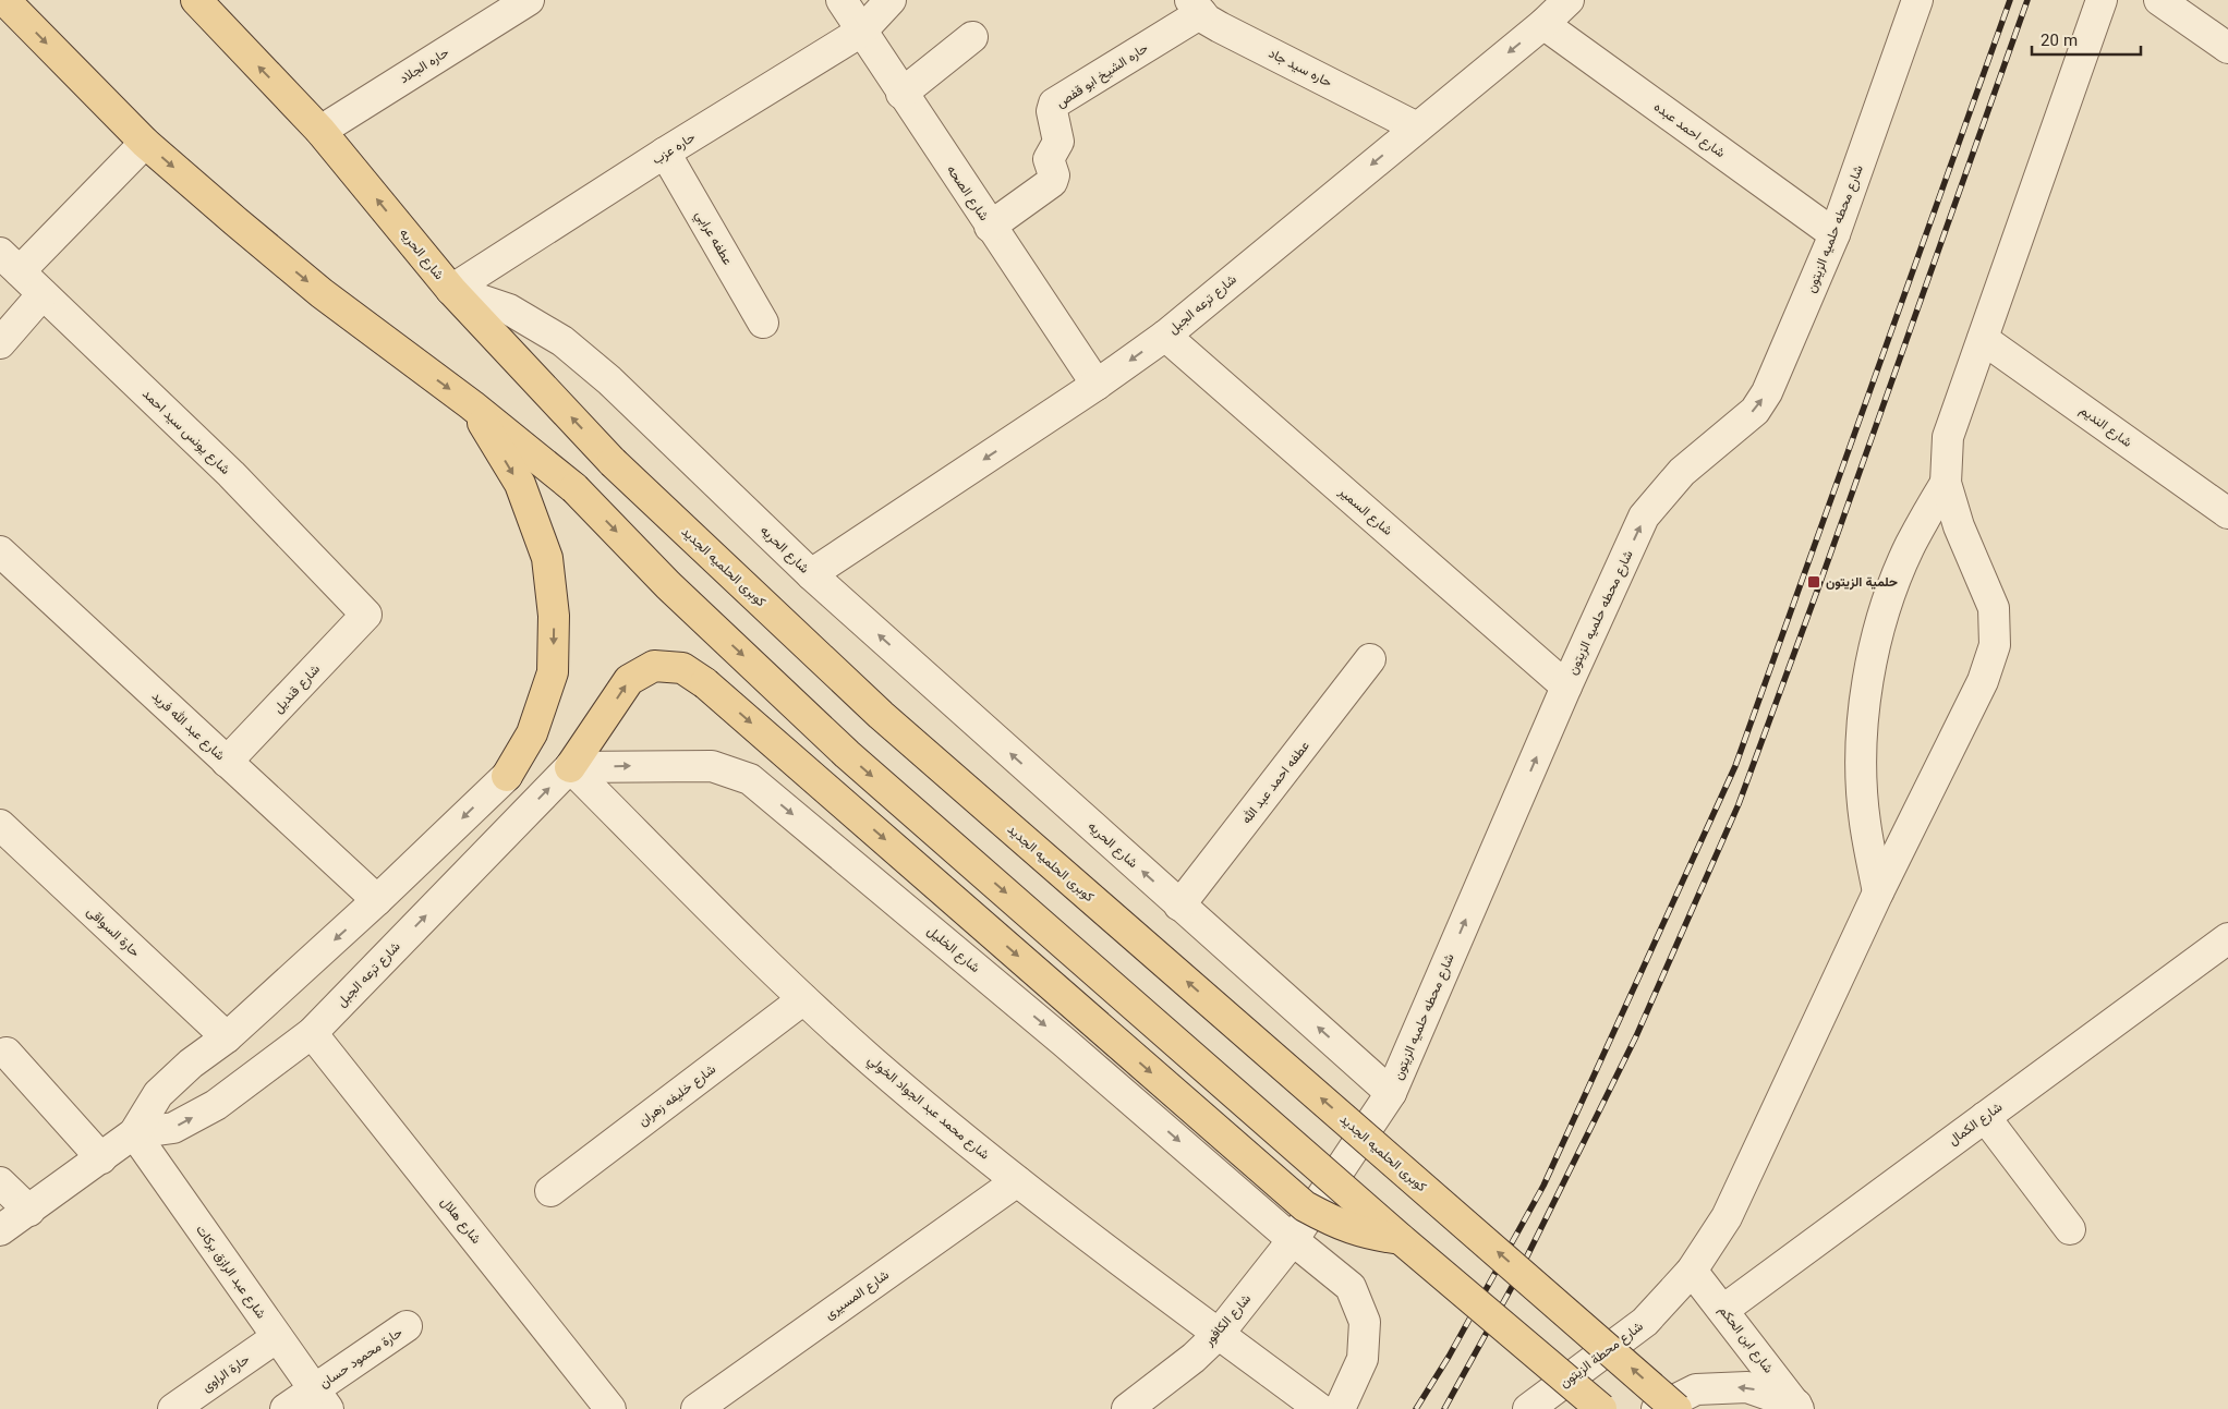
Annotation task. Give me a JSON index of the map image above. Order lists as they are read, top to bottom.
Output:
{
  "streets": {
    "main road": ["شارع الحريه", "كوبرى الحلميه الجديد"],
    "street": [
      "حاره الجلاد",
      "حاره سيد جاد",
      "حاره الشيخ ابو قفص",
      "شارع احمد عبده",
      "حاره عزب",
      "شارع الصحه",
      "شارع محطه حلميه الزيتون",
      "عطفه عرابي",
      "شارع ترعه الجبل",
      "شارع النديم",
      "شارع يونس سيد احمد",
      "شارع السمير",
      "شارع قنديل",
      "شارع عبد الله فريد",
      "عطفه احمد عبد الله",
      "حارة السواقى",
      "شارع الخليل",
      "شارع خليفه زهران",
      "شارع محمد عبد الجواد الخولي",
      "شارع الكمال",
      "شارع هلال",
      "شارع عبد الرازق بركات",
      "شارع المسيرى",
      "شارع الكافور",
      "شارع ابن الحكم",
      "شارع محطة الزيتون",
      "حارة محمود حسان",
      "حارة الراوى"
    ]
  },
  "crossings": [
    ["حاره الجلاد", "شارع الحريه"],
    ["حاره سيد جاد", "حاره الشيخ ابو قفص"],
    ["حاره سيد جاد", "شارع ترعه الجبل"],
    ["حاره الشيخ ابو قفص", "شارع الصحه"],
    ["شارع احمد عبده", "شارع محطه حلميه الزيتون"],
    ["شارع احمد عبده", "شارع ترعه الجبل"],
    ["حاره عزب", "شارع الصحه"],
    ["حاره عزب", "عطفه عرابي"],
    ["حاره عزب", "شارع الحريه"],
    ["حاره عزب", "كوبرى الحلميه الجديد"],
    ["شارع الصحه", "شارع ترعه الجبل"],
    ["شارع محطه حلميه الزيتون", "شارع الحريه"],
    ["شارع محطه حلميه الزيتون", "شارع السمير"],
    ["شارع محطه حلميه الزيتون", "شارع الخليل"],
    ["شارع محطه حلميه الزيتون", "شارع الكافور"],
    ["شارع الحريه", "شارع ترعه الجبل"],
    ["شارع الحريه", "كوبرى الحلميه الجديد"],
    ["شارع الحريه", "عطفه احمد عبد الله"],
    ["شارع ترعه الجبل", "شارع السمير"],
    ["شارع ترعه الجبل", "شارع عبد الله فريد"],
    ["شارع ترعه الجبل", "حارة السواقى"],
    ["شارع ترعه الجبل", "شارع الخليل"],
    ["شارع ترعه الجبل", "شارع محمد عبد الجواد الخولي"],
    ["شارع ترعه الجبل", "شارع هلال"],
    ["شارع ترعه الجبل", "شارع عبد الرازق بركات"],
    ["شارع يونس سيد احمد", "شارع قنديل"],
    ["شارع قنديل", "شارع عبد الله فريد"],
    ["شارع الخليل", "شارع محمد عبد الجواد الخولي"],
    ["شارع الخليل", "شارع الكافور"],
    ["شارع خليفه زهران", "شارع محمد عبد الجواد الخولي"],
    ["شارع محمد عبد الجواد الخولي", "شارع المسيرى"],
    ["شارع محمد عبد الجواد الخولي", "شارع الكافور"],
    ["شارع الكمال", "شارع ابن الحكم"],
    ["شارع عبد الرازق بركات", "حارة محمود حسان"],
    ["شارع عبد الرازق بركات", "حارة الراوى"],
    ["شارع ابن الحكم", "شارع محطة الزيتون"]
  ],
  "one_way": ["شارع الخليل"],
  "places": {
    "transit": ["حلمية الزيتون"]
  },
  "scale_bar": "20 m"
}
